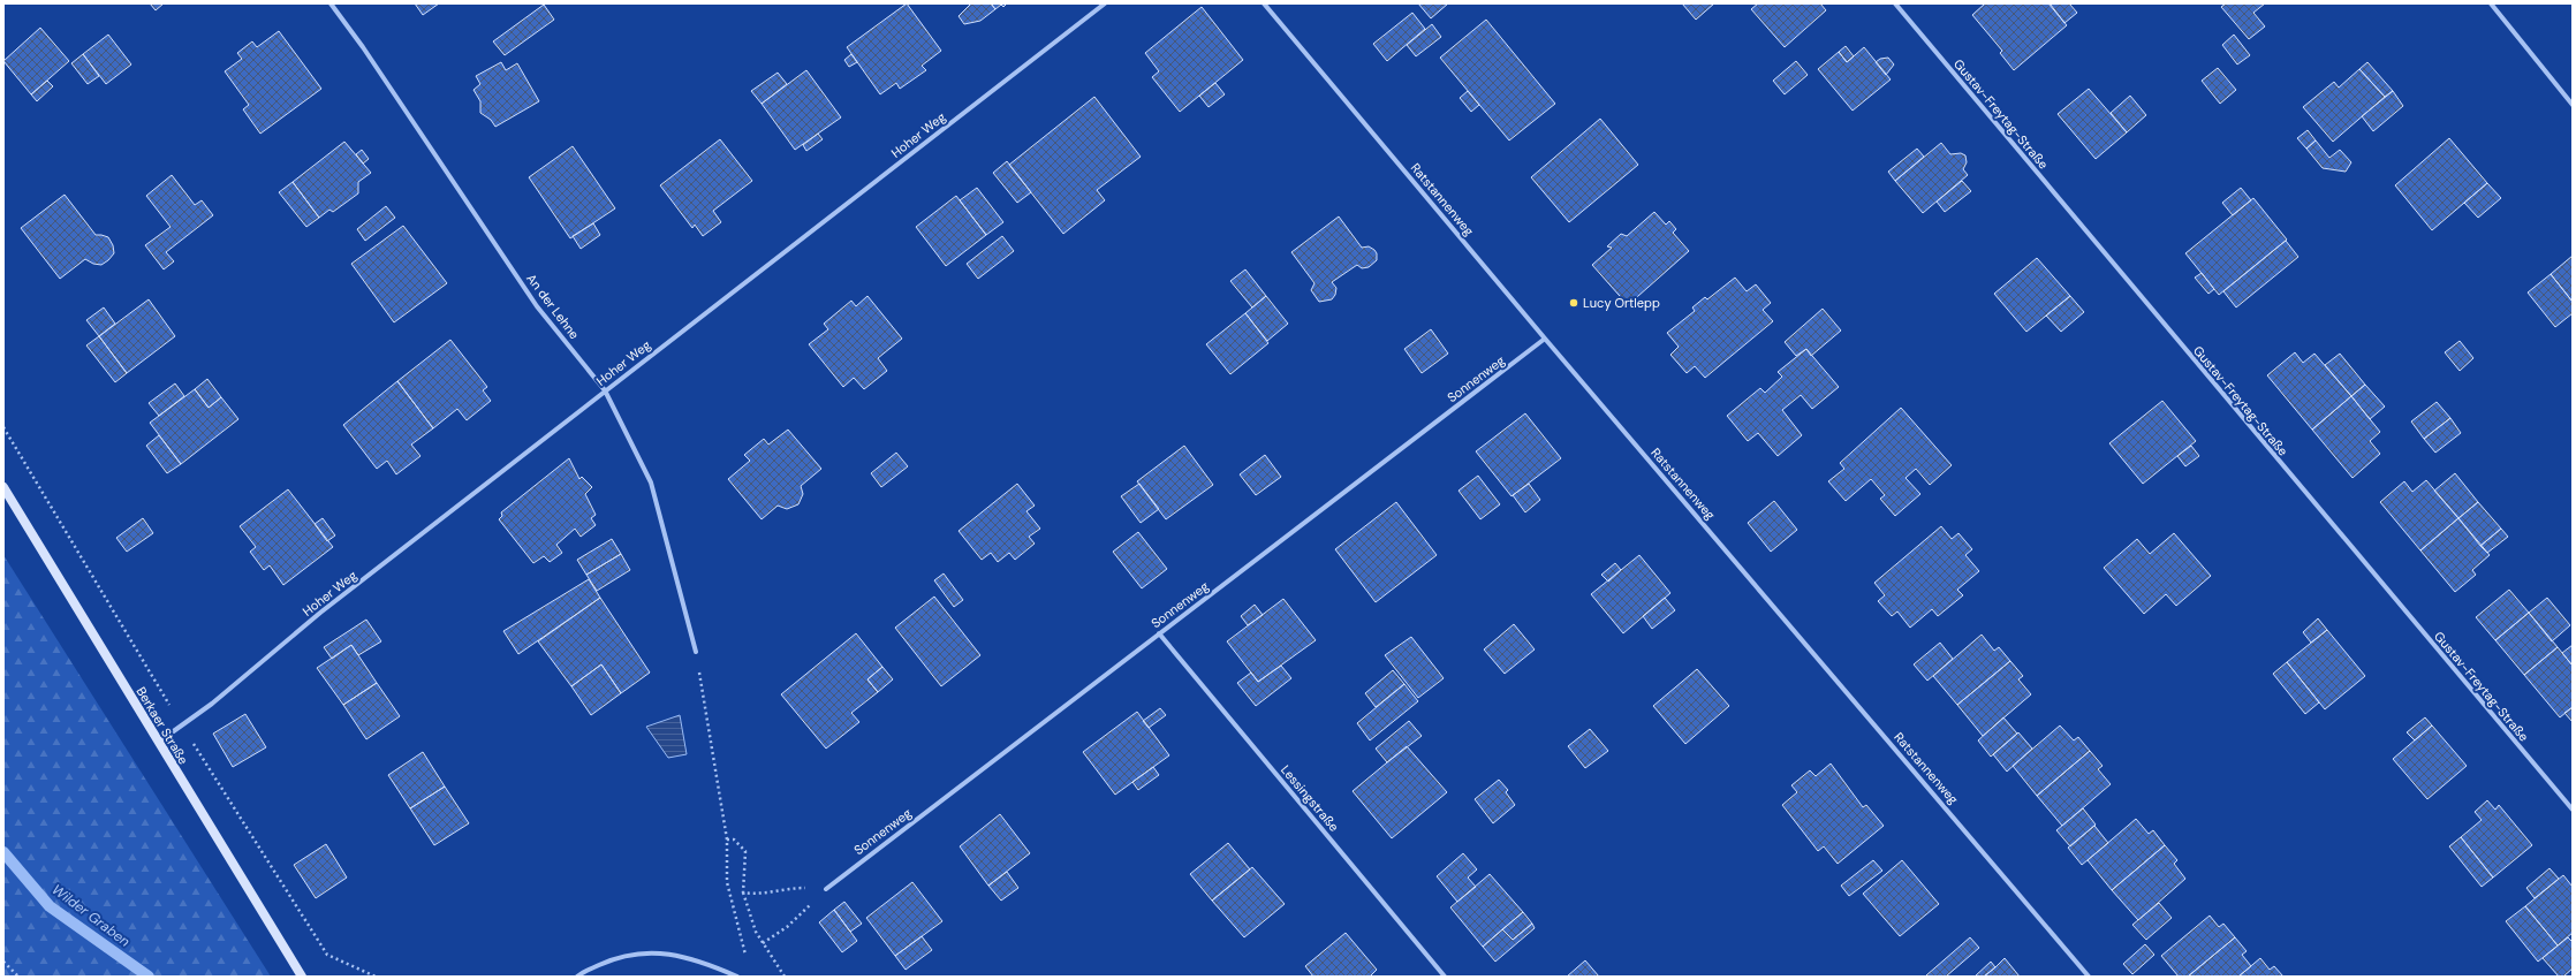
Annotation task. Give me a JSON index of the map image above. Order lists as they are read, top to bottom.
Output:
{
  "streets": {
    "main road": ["Berkaer Straße"],
    "street": [
      "Gustav-Freytag-Straße",
      "Hoher Weg",
      "Ratstannenweg",
      "An der Lehne",
      "Sonnenweg",
      "Lessingstraße"
    ]
  },
  "crossings": [
    ["Hoher Weg", "An der Lehne"],
    ["Hoher Weg", "Berkaer Straße"],
    ["Ratstannenweg", "Sonnenweg"],
    ["Sonnenweg", "Lessingstraße"]
  ],
  "water": ["Wilder Graben"],
  "places": ["Lucy Ortlepp"]
}
